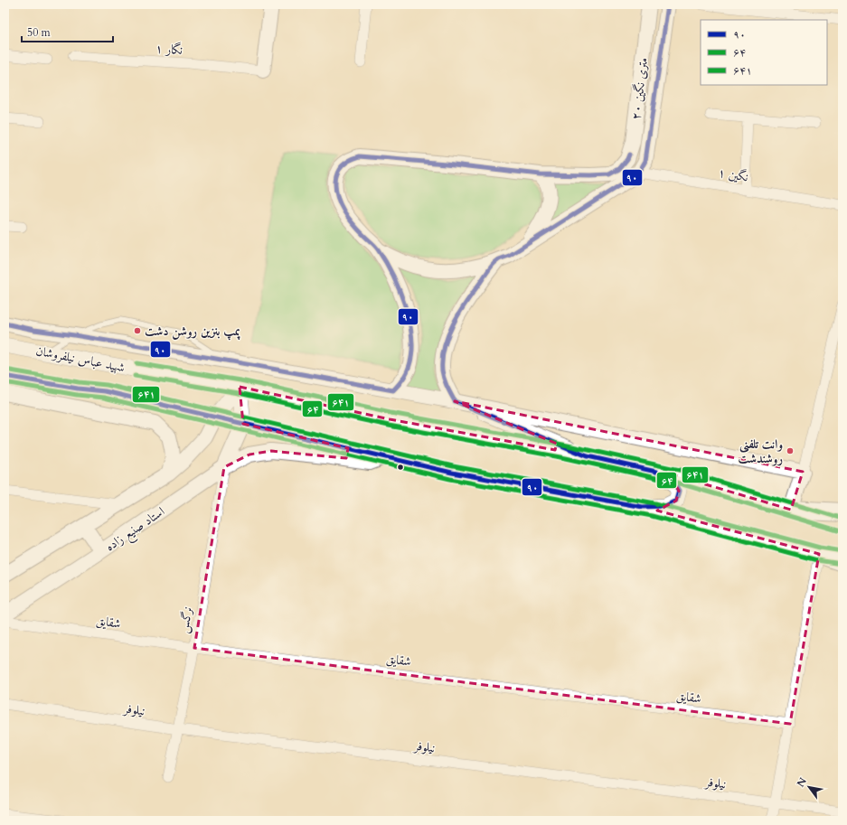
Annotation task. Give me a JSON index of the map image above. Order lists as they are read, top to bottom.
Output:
{
  "streets": {
    "main road": ["شهید عباس نیلفروشان"],
    "street": [
      "نگار ۱",
      "۲۰ متری نگین",
      "نگین ۱",
      "استاد صنیع زاده",
      "نرگس",
      "شقایق",
      "نیلوفر"
    ]
  },
  "crossings": [
    ["۲۰ متری نگین", "نگین ۱"],
    ["استاد صنیع زاده", "نرگس"],
    ["نرگس", "شقایق"],
    ["نرگس", "نیلوفر"]
  ],
  "places": ["پمپ بنزین روشن دشت", "وانت تلفنی روشندشت"],
  "lines": ["transit line ۹۰", "transit line ۶۴۱", "transit line ۶۴"],
  "legend": ["۹۰", "۶۴", "۶۴۱"],
  "scale_bar": "50 m",
  "north": "top left"
}
